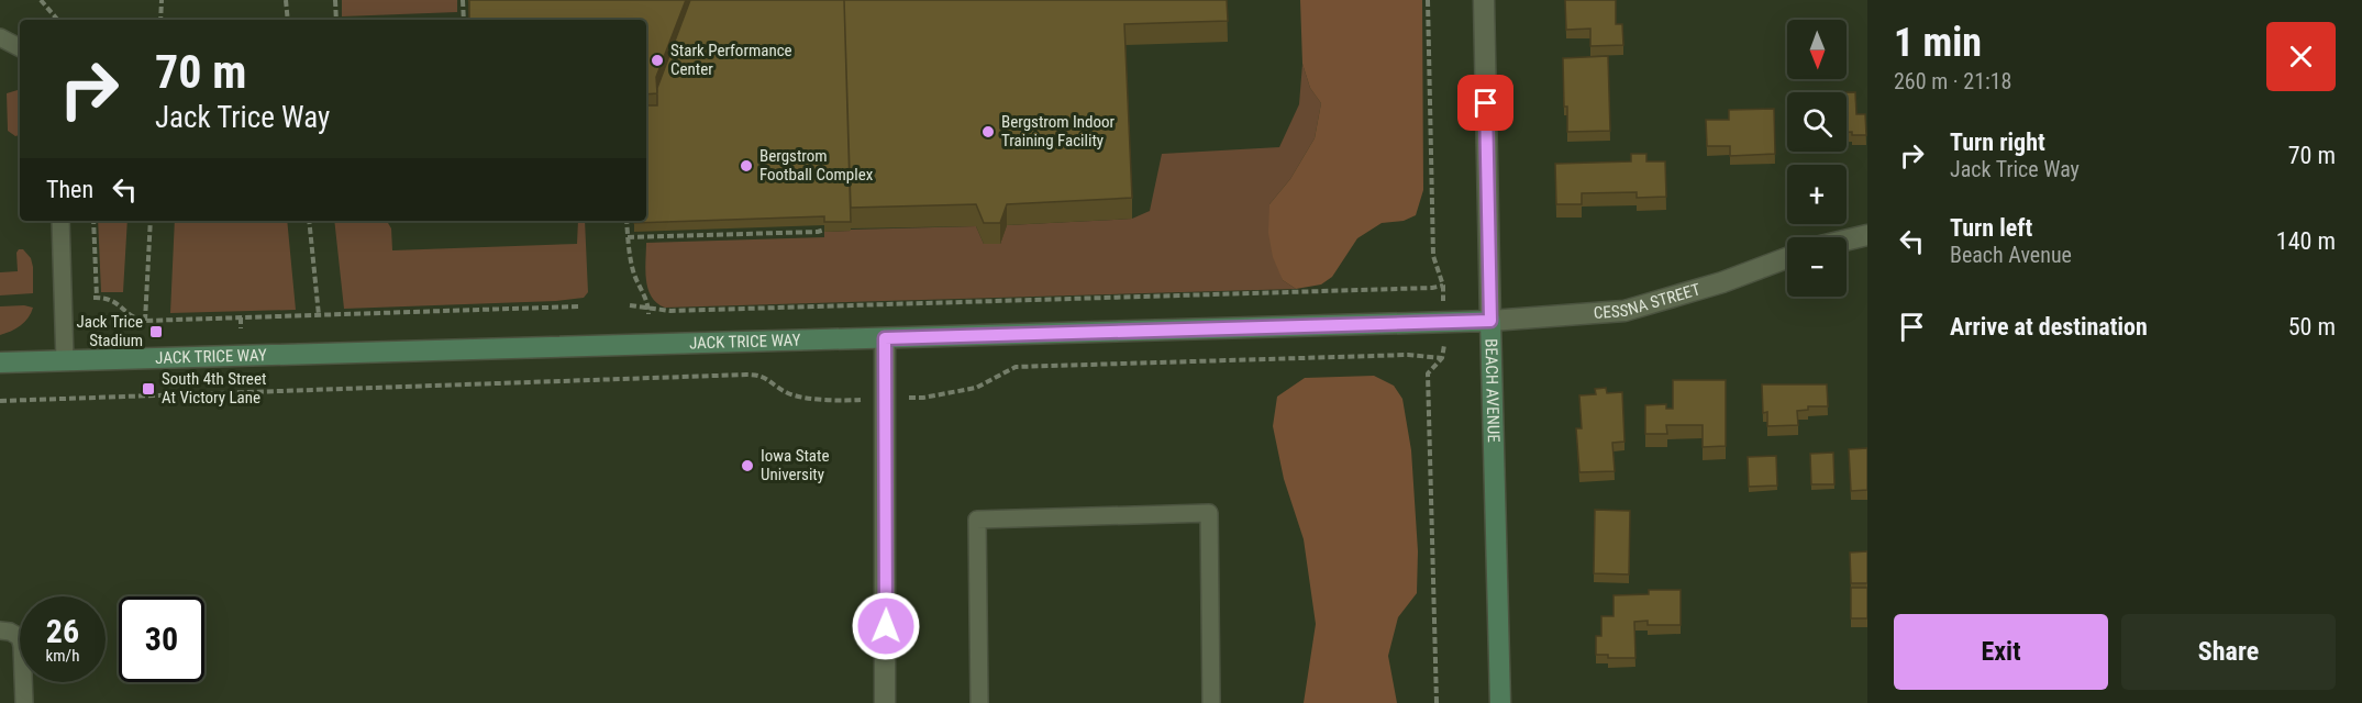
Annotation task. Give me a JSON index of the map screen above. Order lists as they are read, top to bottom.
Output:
{
  "streets": {
    "street": ["CESSNA STREET", "JACK TRICE WAY", "BEACH AVENUE"]
  },
  "crossings": [
    ["CESSNA STREET", "JACK TRICE WAY"],
    ["CESSNA STREET", "BEACH AVENUE"],
    ["JACK TRICE WAY", "BEACH AVENUE"]
  ],
  "places": {
    "other": [
      "Stark Performance Center",
      "Bergstrom Indoor Training Facility",
      "Bergstrom Football Complex",
      "Iowa State University"
    ],
    "transit": ["Jack Trice Stadium", "South 4th Street At Victory Lane"]
  },
  "north": "bottom",
  "page": {
    "heading": ["1 min", "260 m · 21:18"],
    "map_buttons": ["+", "−"],
    "turn": ["70 m", "Jack Trice Way"],
    "list": [
      {
        "name": "Turn right",
        "note": "Jack Trice Way",
        "value": "70 m"
      },
      {
        "name": "Turn left",
        "note": "Beach Avenue",
        "value": "140 m"
      },
      {
        "name": "Arrive at destination",
        "value": "50 m"
      }
    ],
    "then": "Then",
    "speed": "26 km/h",
    "limit": "30",
    "buttons": ["Exit", "Share"]
  }
}
